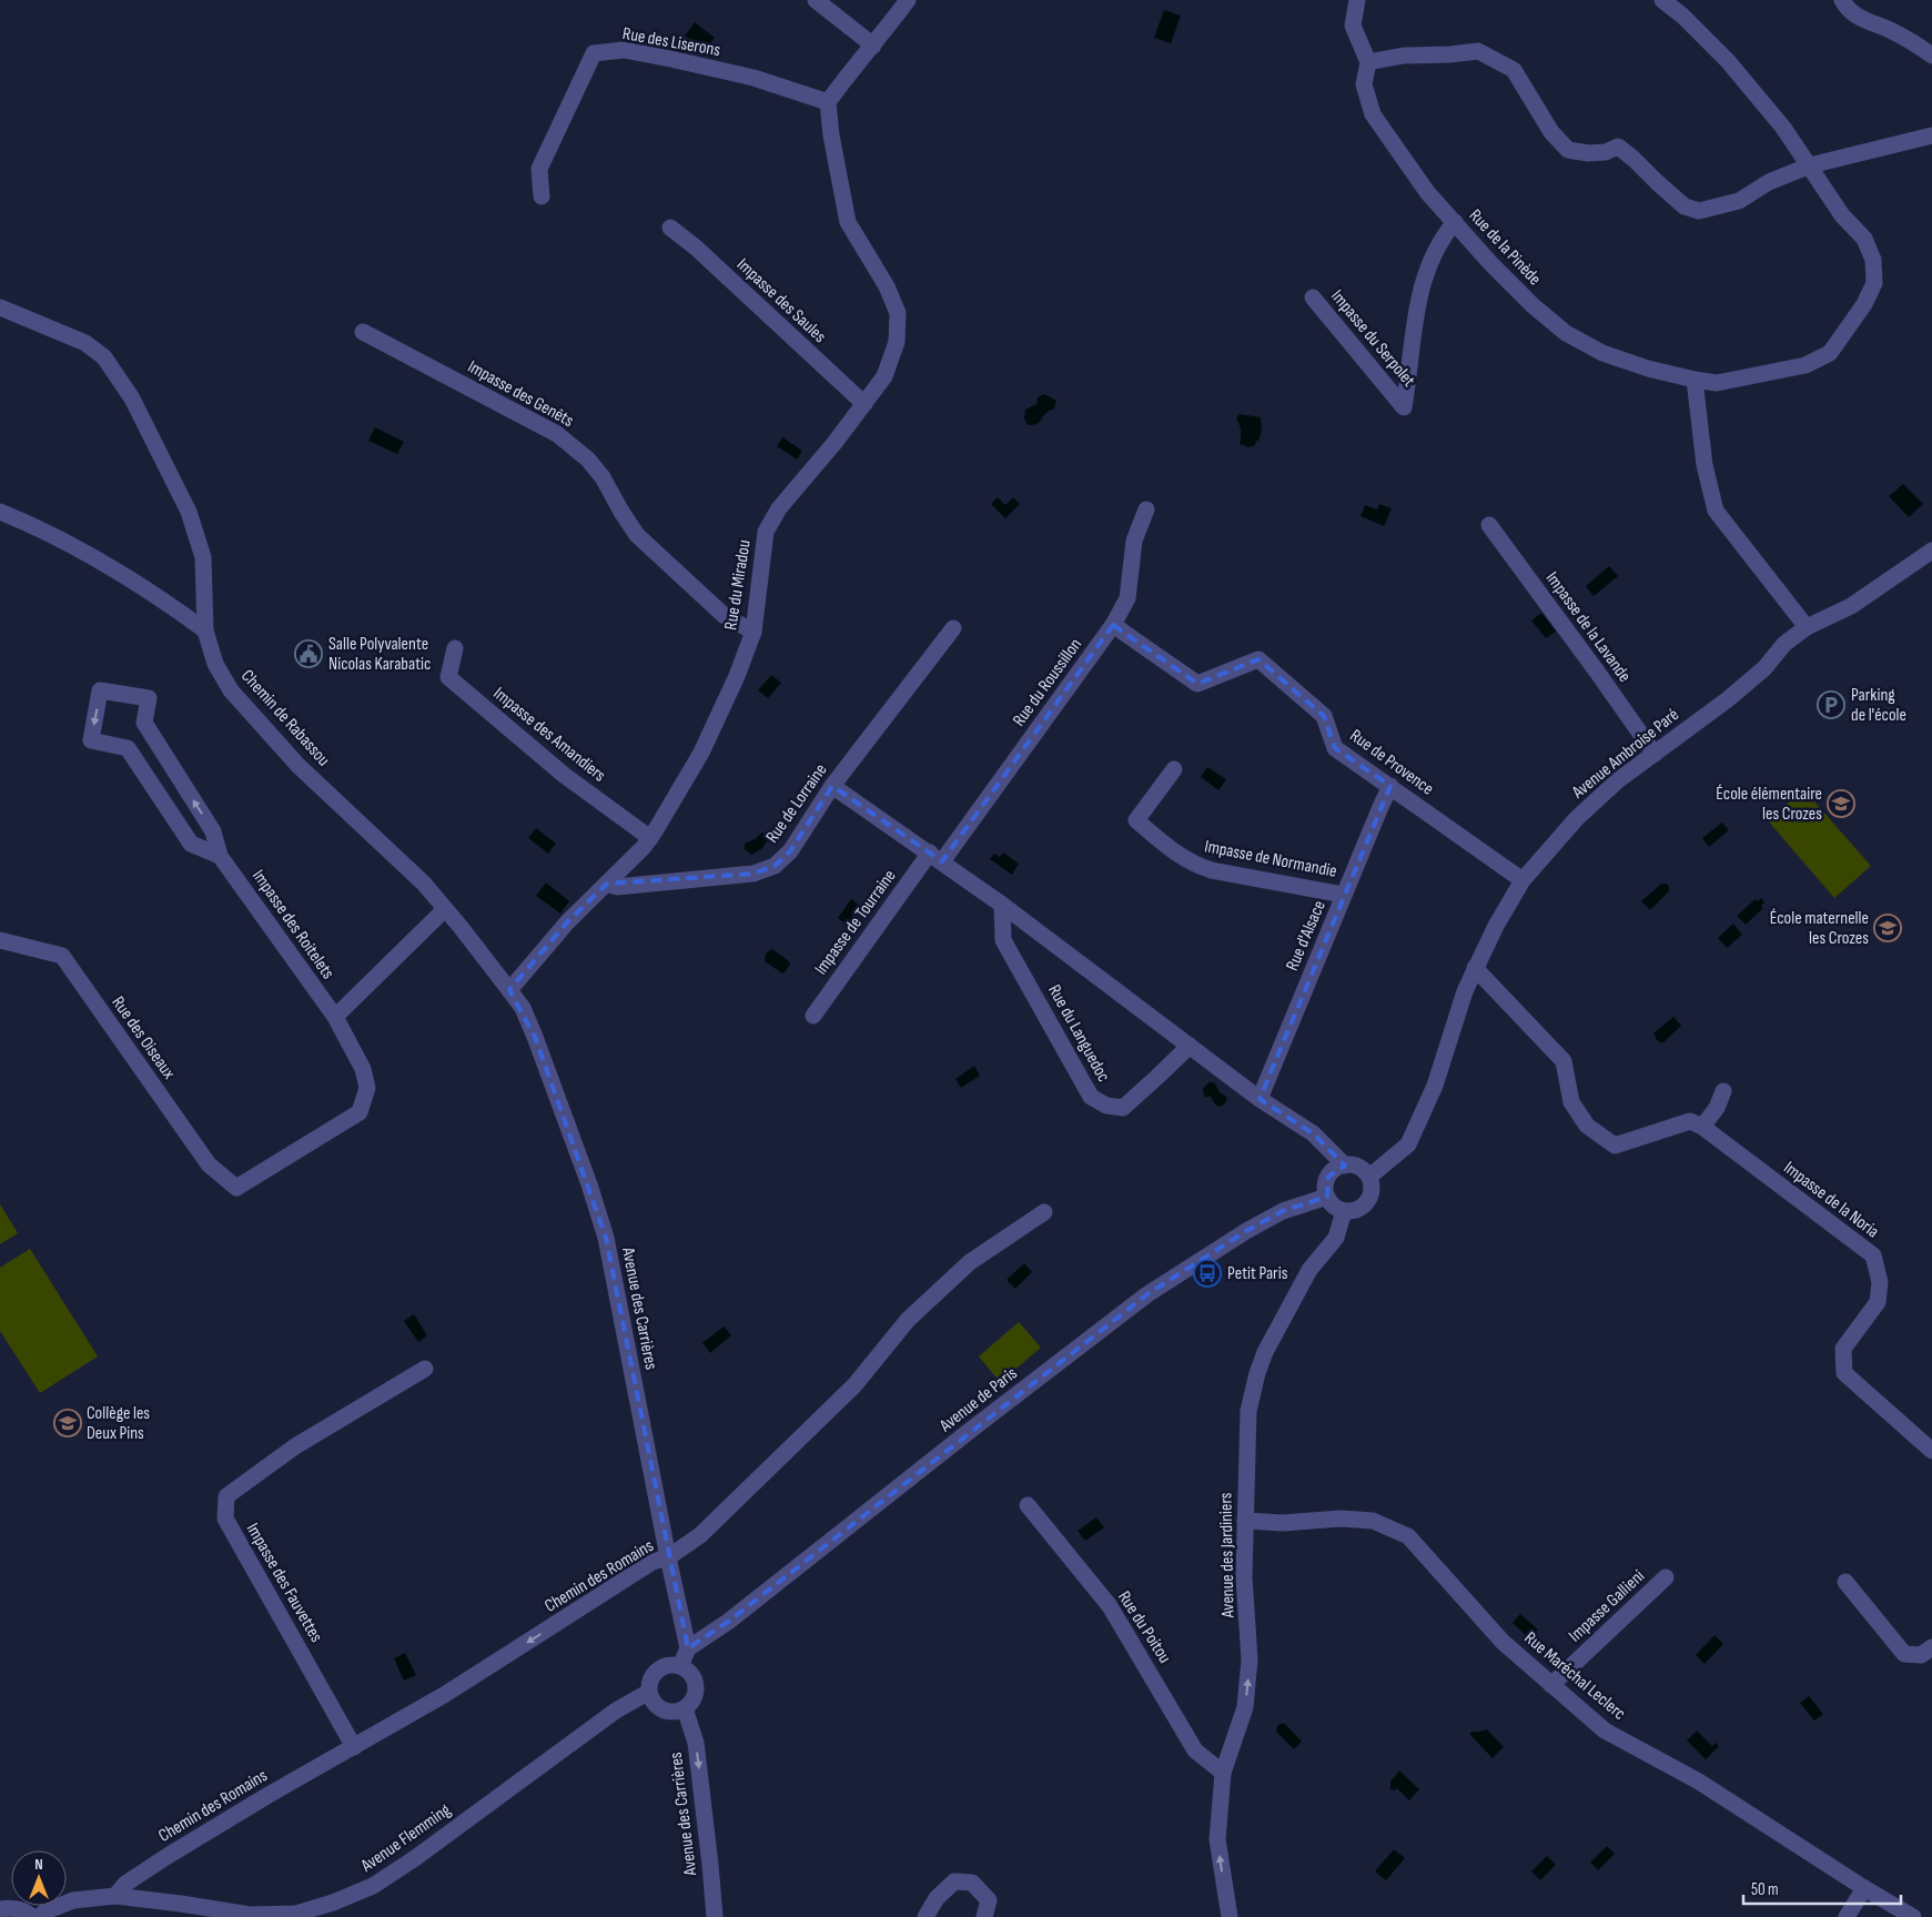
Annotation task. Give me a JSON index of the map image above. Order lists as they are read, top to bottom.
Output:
{
  "streets": {
    "street": [
      "Rue des Liserons",
      "Rue de la Pinède",
      "Impasse des Saules",
      "Impasse du Serpolet",
      "Impasse des Genêts",
      "Rue du Miradou",
      "Impasse de la Lavande",
      "Rue du Roussillon",
      "Chemin de Rabassou",
      "Impasse des Amandiers",
      "Avenue Ambroise Paré",
      "Rue de Provence",
      "Rue de Lorraine",
      "Impasse de Normandie",
      "Impasse de Tourraine",
      "Impasse des Roitelets",
      "Rue d'Alsace",
      "Rue du Languedoc",
      "Rue des Oiseaux",
      "Impasse de la Noria",
      "Avenue des Carrières",
      "Avenue de Paris",
      "Avenue des Jardiniers",
      "Chemin des Romains",
      "Impasse des Fauvettes",
      "Impasse Gallieni",
      "Rue du Poitou",
      "Rue Maréchal Leclerc",
      "Avenue Flemming"
    ]
  },
  "crossings": [
    ["Rue des Liserons", "Rue du Miradou"],
    ["Rue de la Pinède", "Impasse du Serpolet"],
    ["Impasse des Saules", "Rue du Miradou"],
    ["Impasse des Genêts", "Rue du Miradou"],
    ["Rue du Miradou", "Chemin de Rabassou"],
    ["Rue du Miradou", "Impasse des Amandiers"],
    ["Rue du Miradou", "Rue de Lorraine"],
    ["Rue du Miradou", "Avenue des Carrières"],
    ["Impasse de la Lavande", "Avenue Ambroise Paré"],
    ["Rue du Roussillon", "Rue de Provence"],
    ["Rue du Roussillon", "Impasse de Tourraine"],
    ["Rue du Roussillon", "Rue du Languedoc"],
    ["Chemin de Rabassou", "Avenue des Carrières"],
    ["Avenue Ambroise Paré", "Rue de Provence"],
    ["Avenue Ambroise Paré", "Rue du Languedoc"],
    ["Avenue Ambroise Paré", "Avenue de Paris"],
    ["Avenue Ambroise Paré", "Avenue des Jardiniers"],
    ["Rue de Provence", "Rue d'Alsace"],
    ["Rue de Lorraine", "Rue du Languedoc"],
    ["Impasse de Normandie", "Rue d'Alsace"],
    ["Impasse de Tourraine", "Rue du Languedoc"],
    ["Impasse des Roitelets", "Rue des Oiseaux"],
    ["Rue d'Alsace", "Rue du Languedoc"],
    ["Rue du Languedoc", "Avenue de Paris"],
    ["Rue du Languedoc", "Avenue des Jardiniers"],
    ["Avenue des Carrières", "Avenue de Paris"],
    ["Avenue des Carrières", "Chemin des Romains"],
    ["Avenue des Carrières", "Avenue Flemming"],
    ["Avenue de Paris", "Avenue des Jardiniers"],
    ["Avenue de Paris", "Avenue Flemming"],
    ["Avenue des Jardiniers", "Rue du Poitou"],
    ["Avenue des Jardiniers", "Rue Maréchal Leclerc"],
    ["Chemin des Romains", "Impasse des Fauvettes"],
    ["Chemin des Romains", "Avenue Flemming"],
    ["Impasse Gallieni", "Rue Maréchal Leclerc"]
  ],
  "one_way": ["Avenue des Jardiniers"],
  "places": {
    "public building": ["Salle Polyvalente Nicolas Karabatic"],
    "parking": ["Parking de l'école"],
    "school or university": ["École élémentaire les Crozes", "École maternelle les Crozes", "Collège les Deux Pins"],
    "bus stop": ["Petit Paris"]
  },
  "scale_bar": "50 m",
  "north": "top"
}
